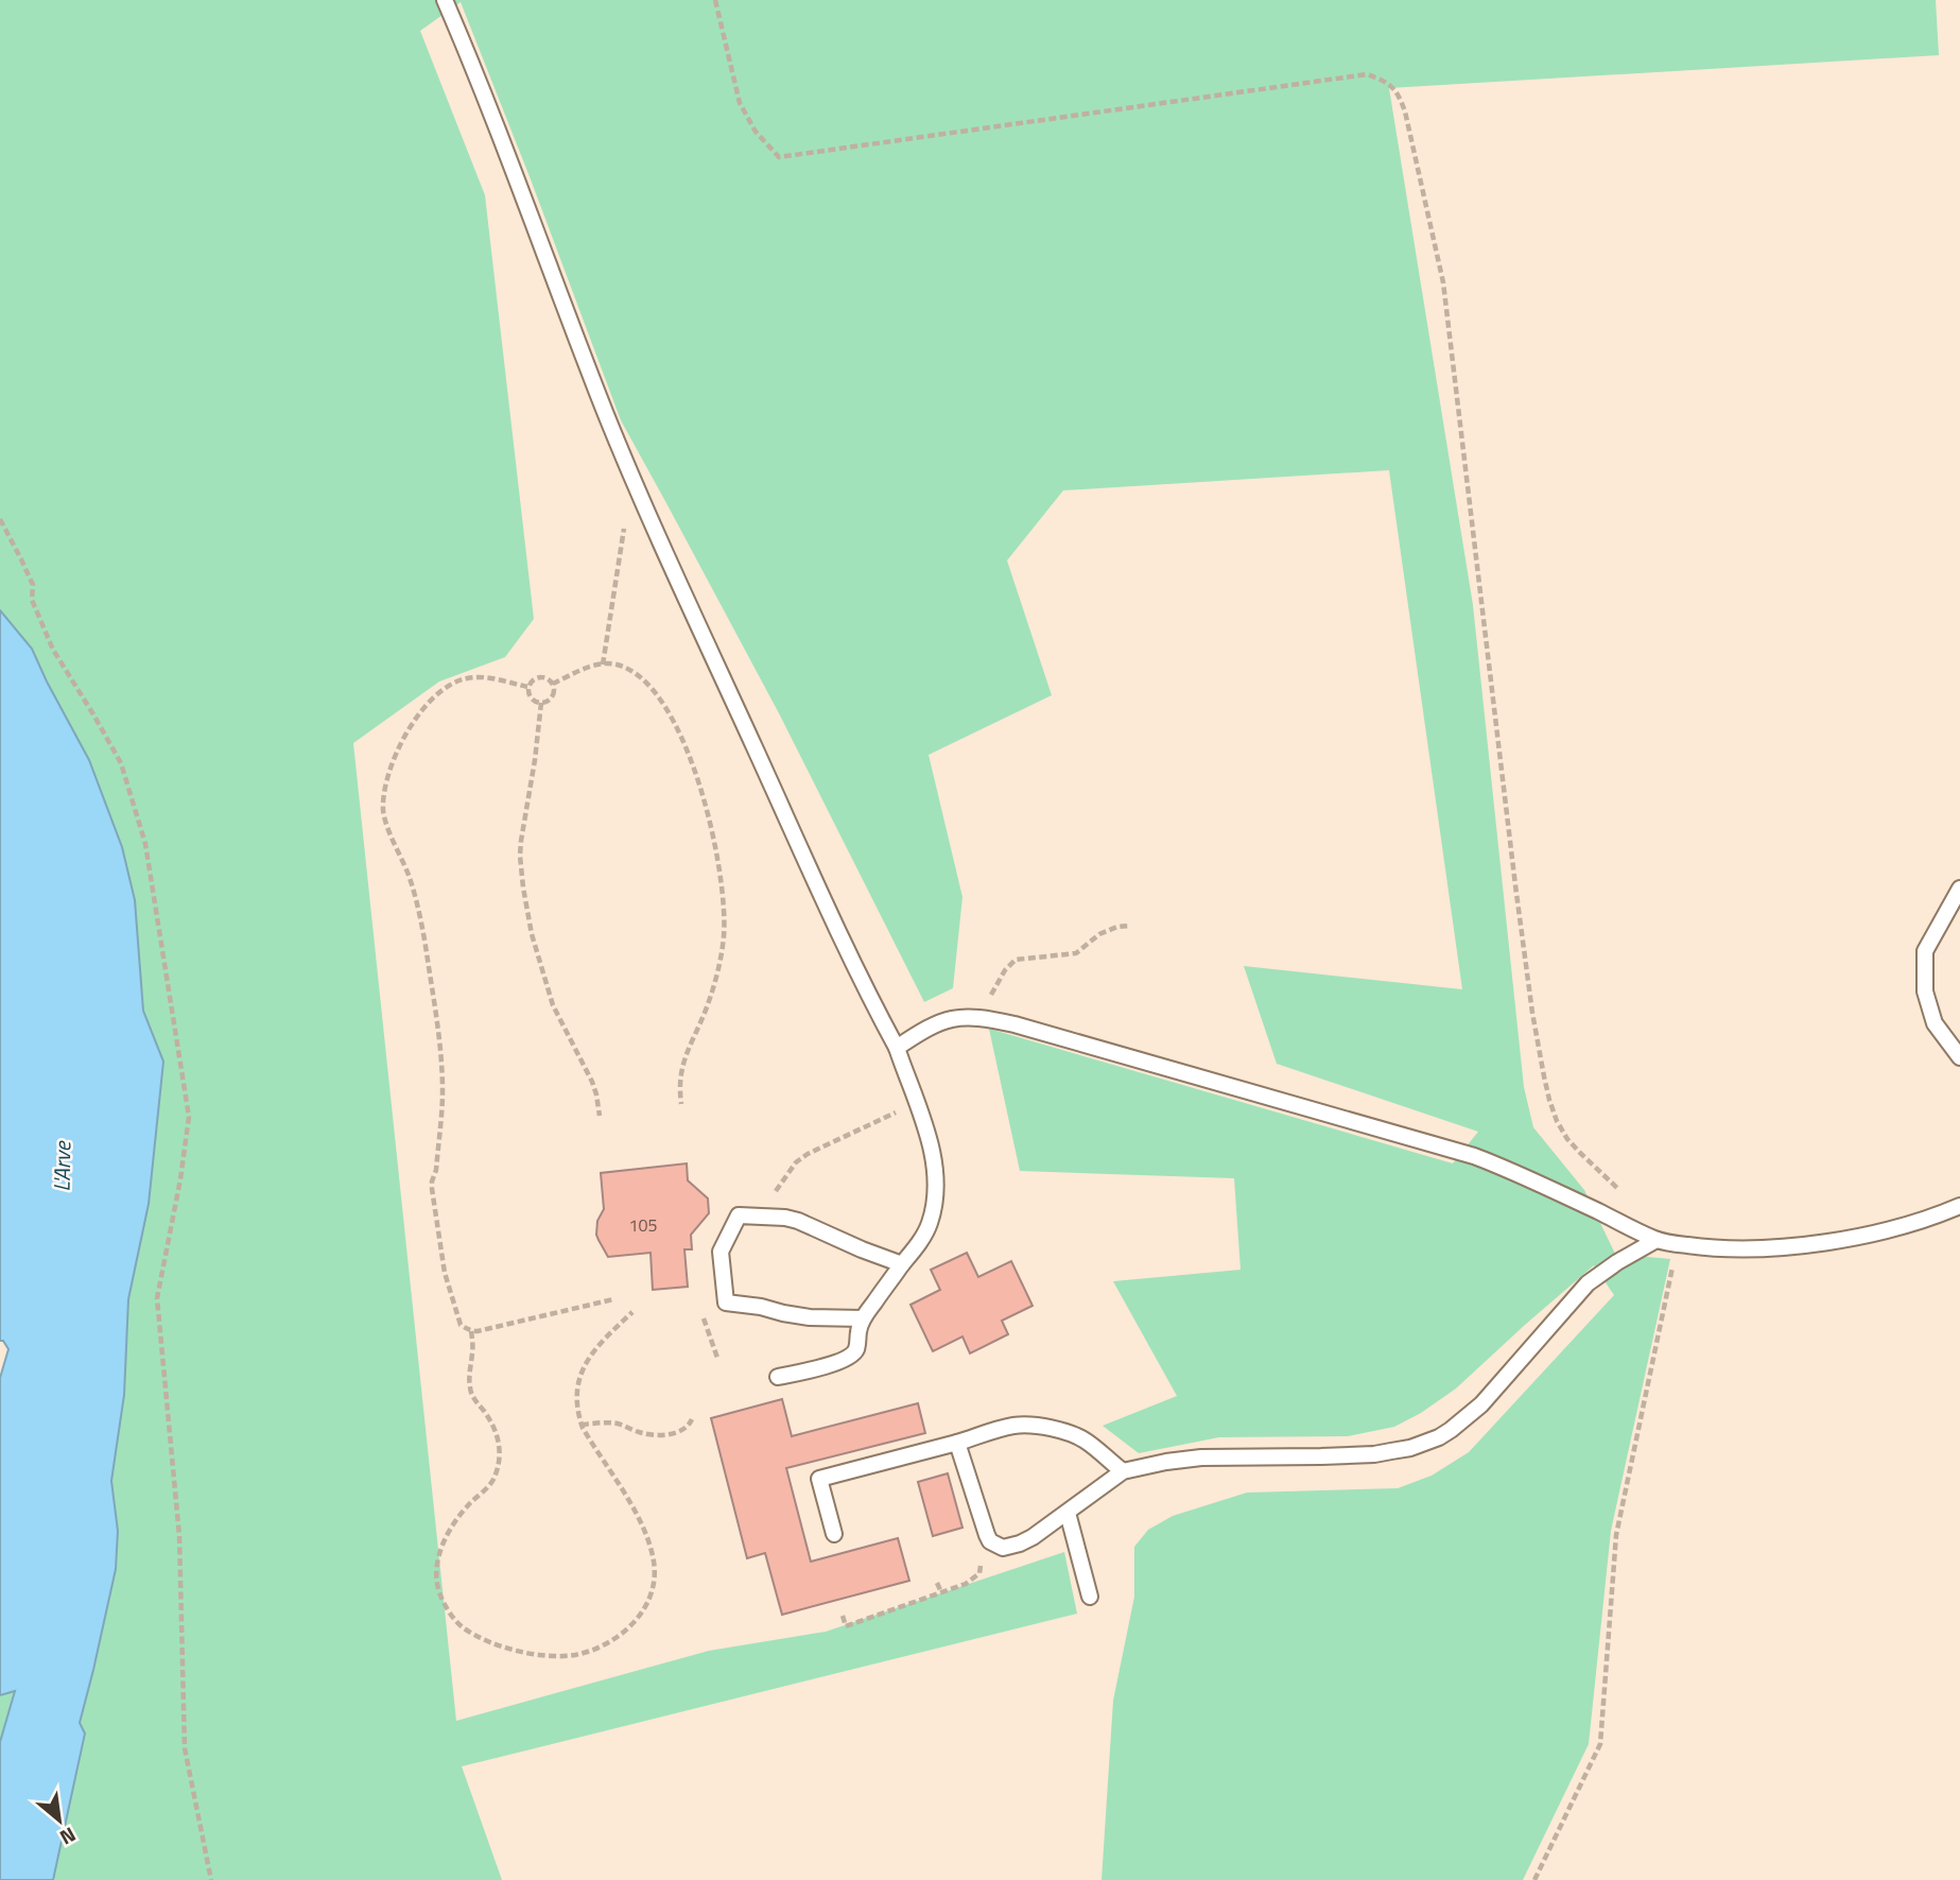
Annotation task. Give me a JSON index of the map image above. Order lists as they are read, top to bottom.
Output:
{
  "water": ["L'Arve"],
  "house_numbers": ["105"],
  "north": "bottom right"
}
